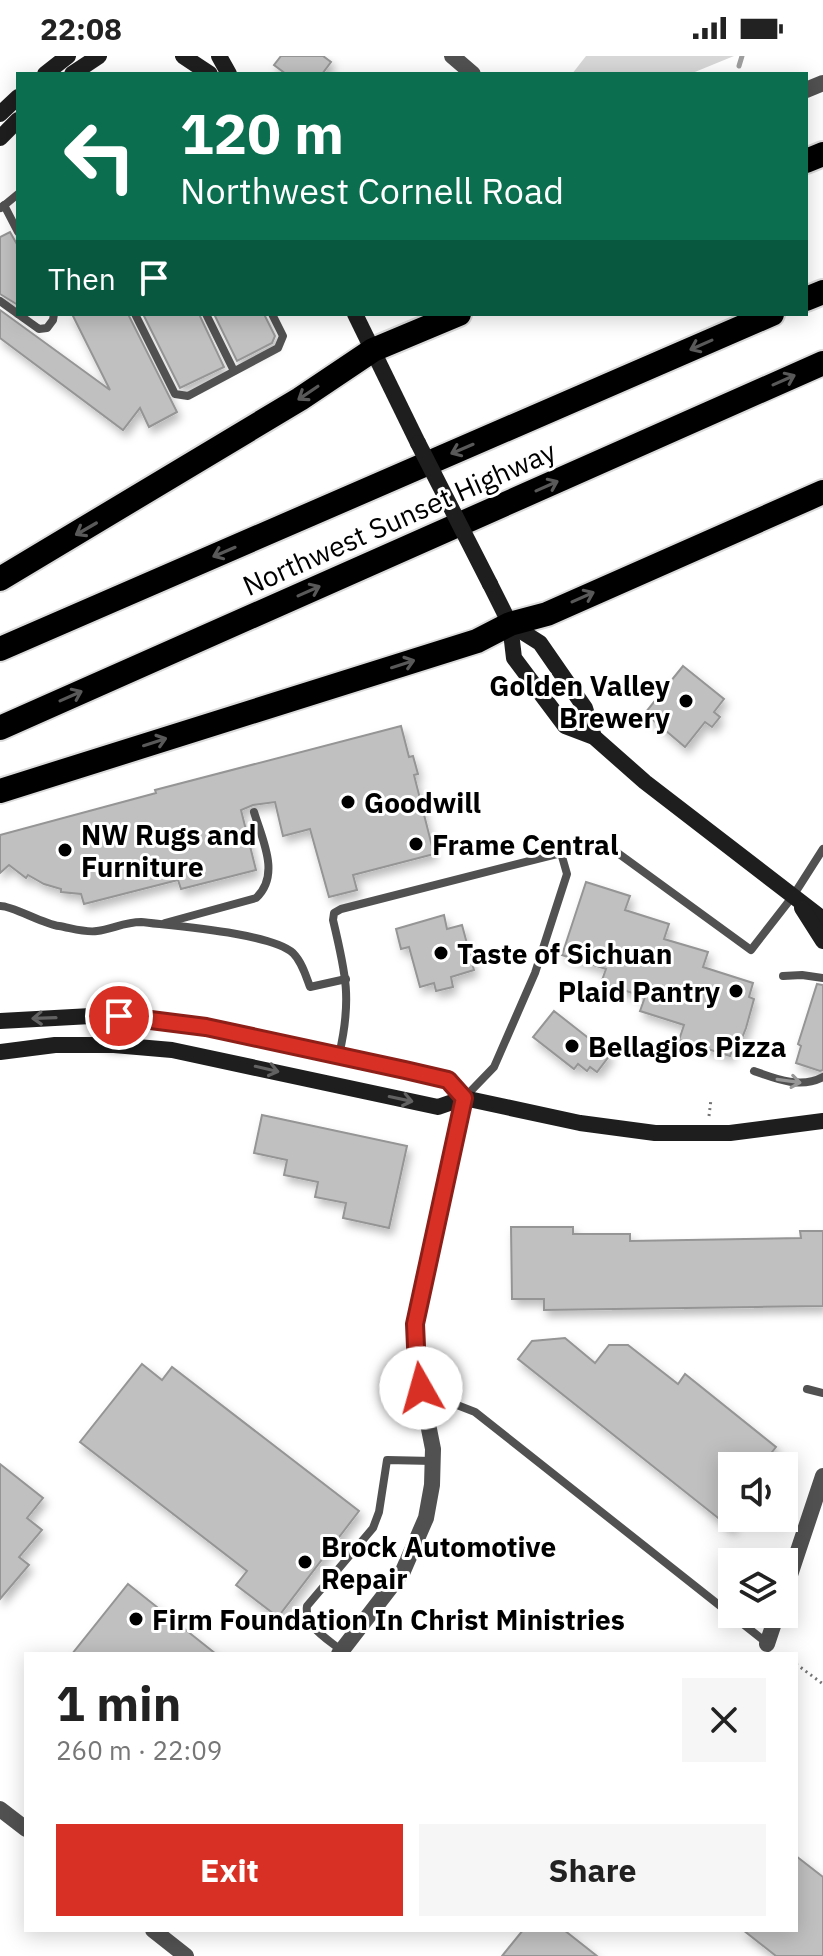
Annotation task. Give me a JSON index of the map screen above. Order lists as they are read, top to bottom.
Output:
{
  "streets": {
    "highway": ["Northwest Sunset Highway"]
  },
  "places": [
    "Golden Valley Brewery",
    "Goodwill",
    "Frame Central",
    "NW Rugs and Furniture",
    "Taste of Sichuan",
    "Plaid Pantry",
    "Bellagios Pizza",
    "Brock Automotive Repair",
    "Firm Foundation In Christ Ministries"
  ],
  "page": {
    "status": "22:08",
    "turn": ["120 m", "Northwest Cornell Road"],
    "then": "Then",
    "heading": ["1 min", "260 m · 22:09"],
    "buttons": ["Exit", "Share"]
  }
}
